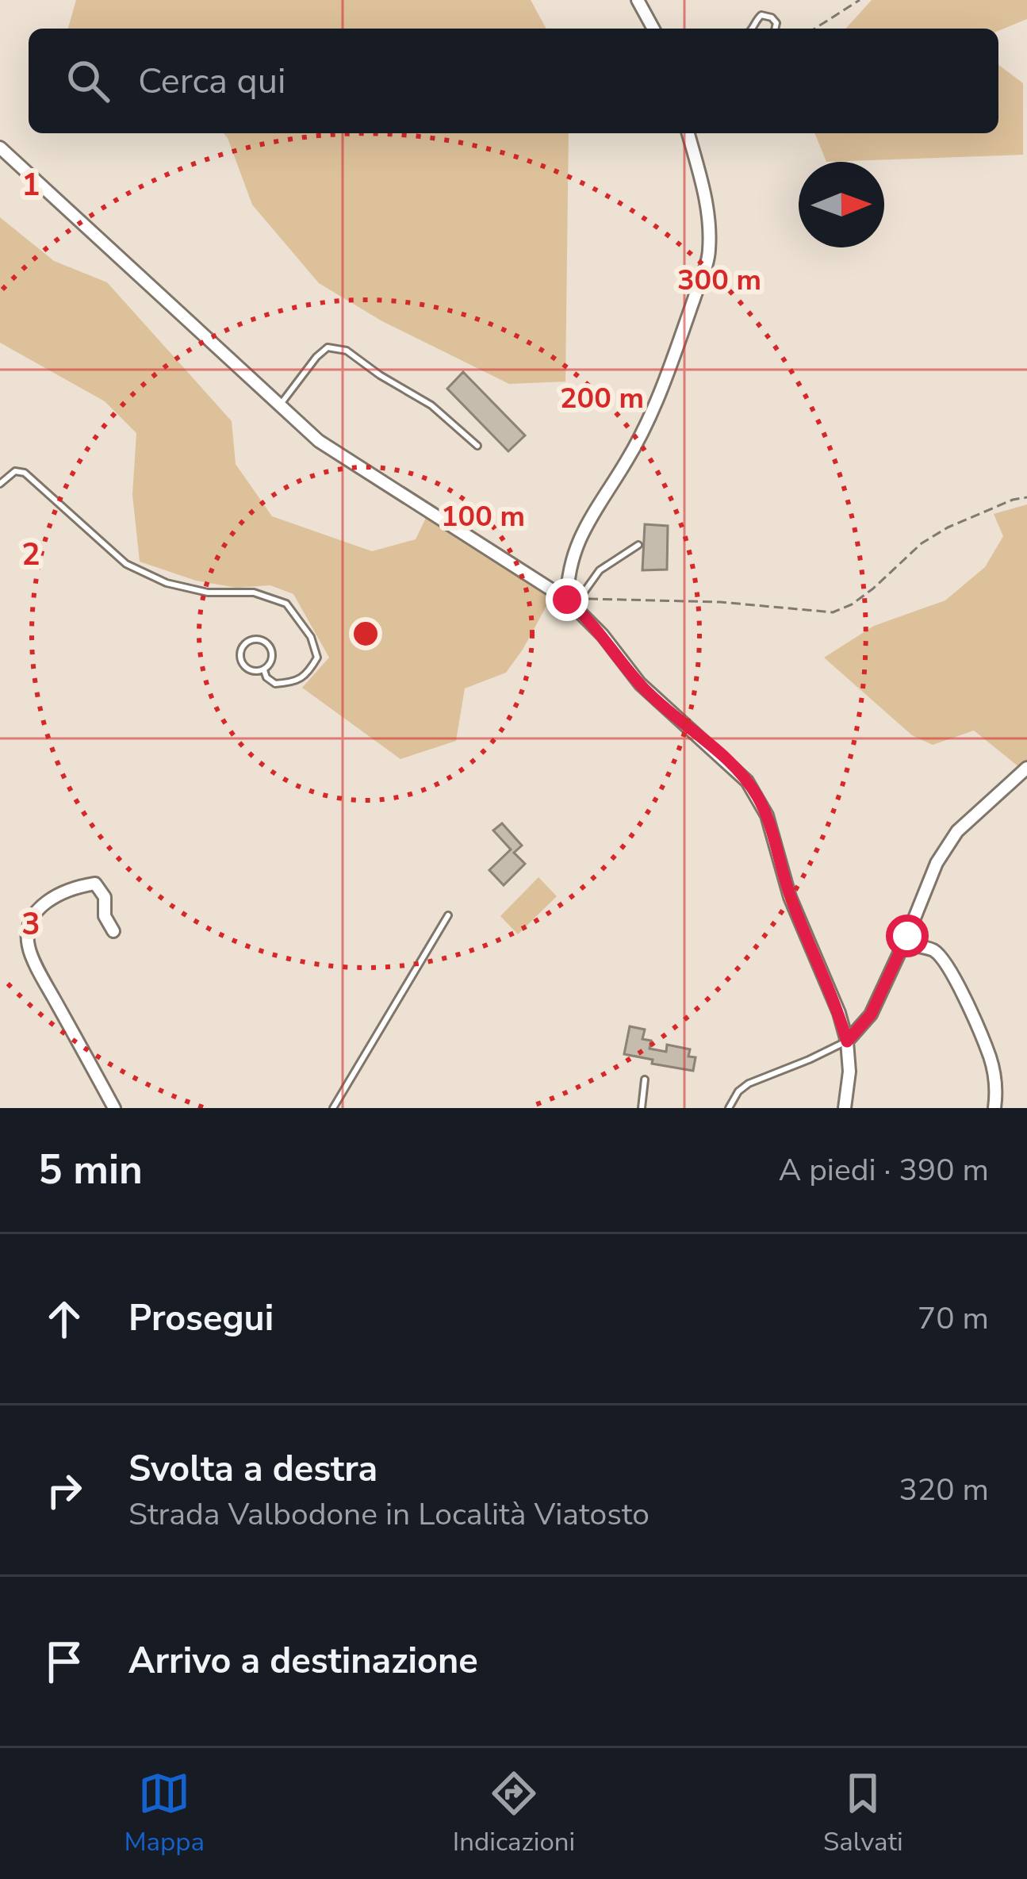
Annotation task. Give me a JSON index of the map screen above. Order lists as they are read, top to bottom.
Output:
{
  "north": "right",
  "page": {
    "search": "Cerca qui",
    "heading": ["5 min", "A piedi · 390 m"],
    "list": [
      ["Prosegui", "70 m"],
      ["Svolta a destra", "Strada Valbodone in Località Viatosto", "320 m"],
      "Arrivo a destinazione"
    ],
    "nav": ["Mappa", "Indicazioni", "Salvati"]
  },
  "grid": {
    "rows": ["1", "2", "3"]
  },
  "rings": ["300 m", "200 m", "100 m"]
}
